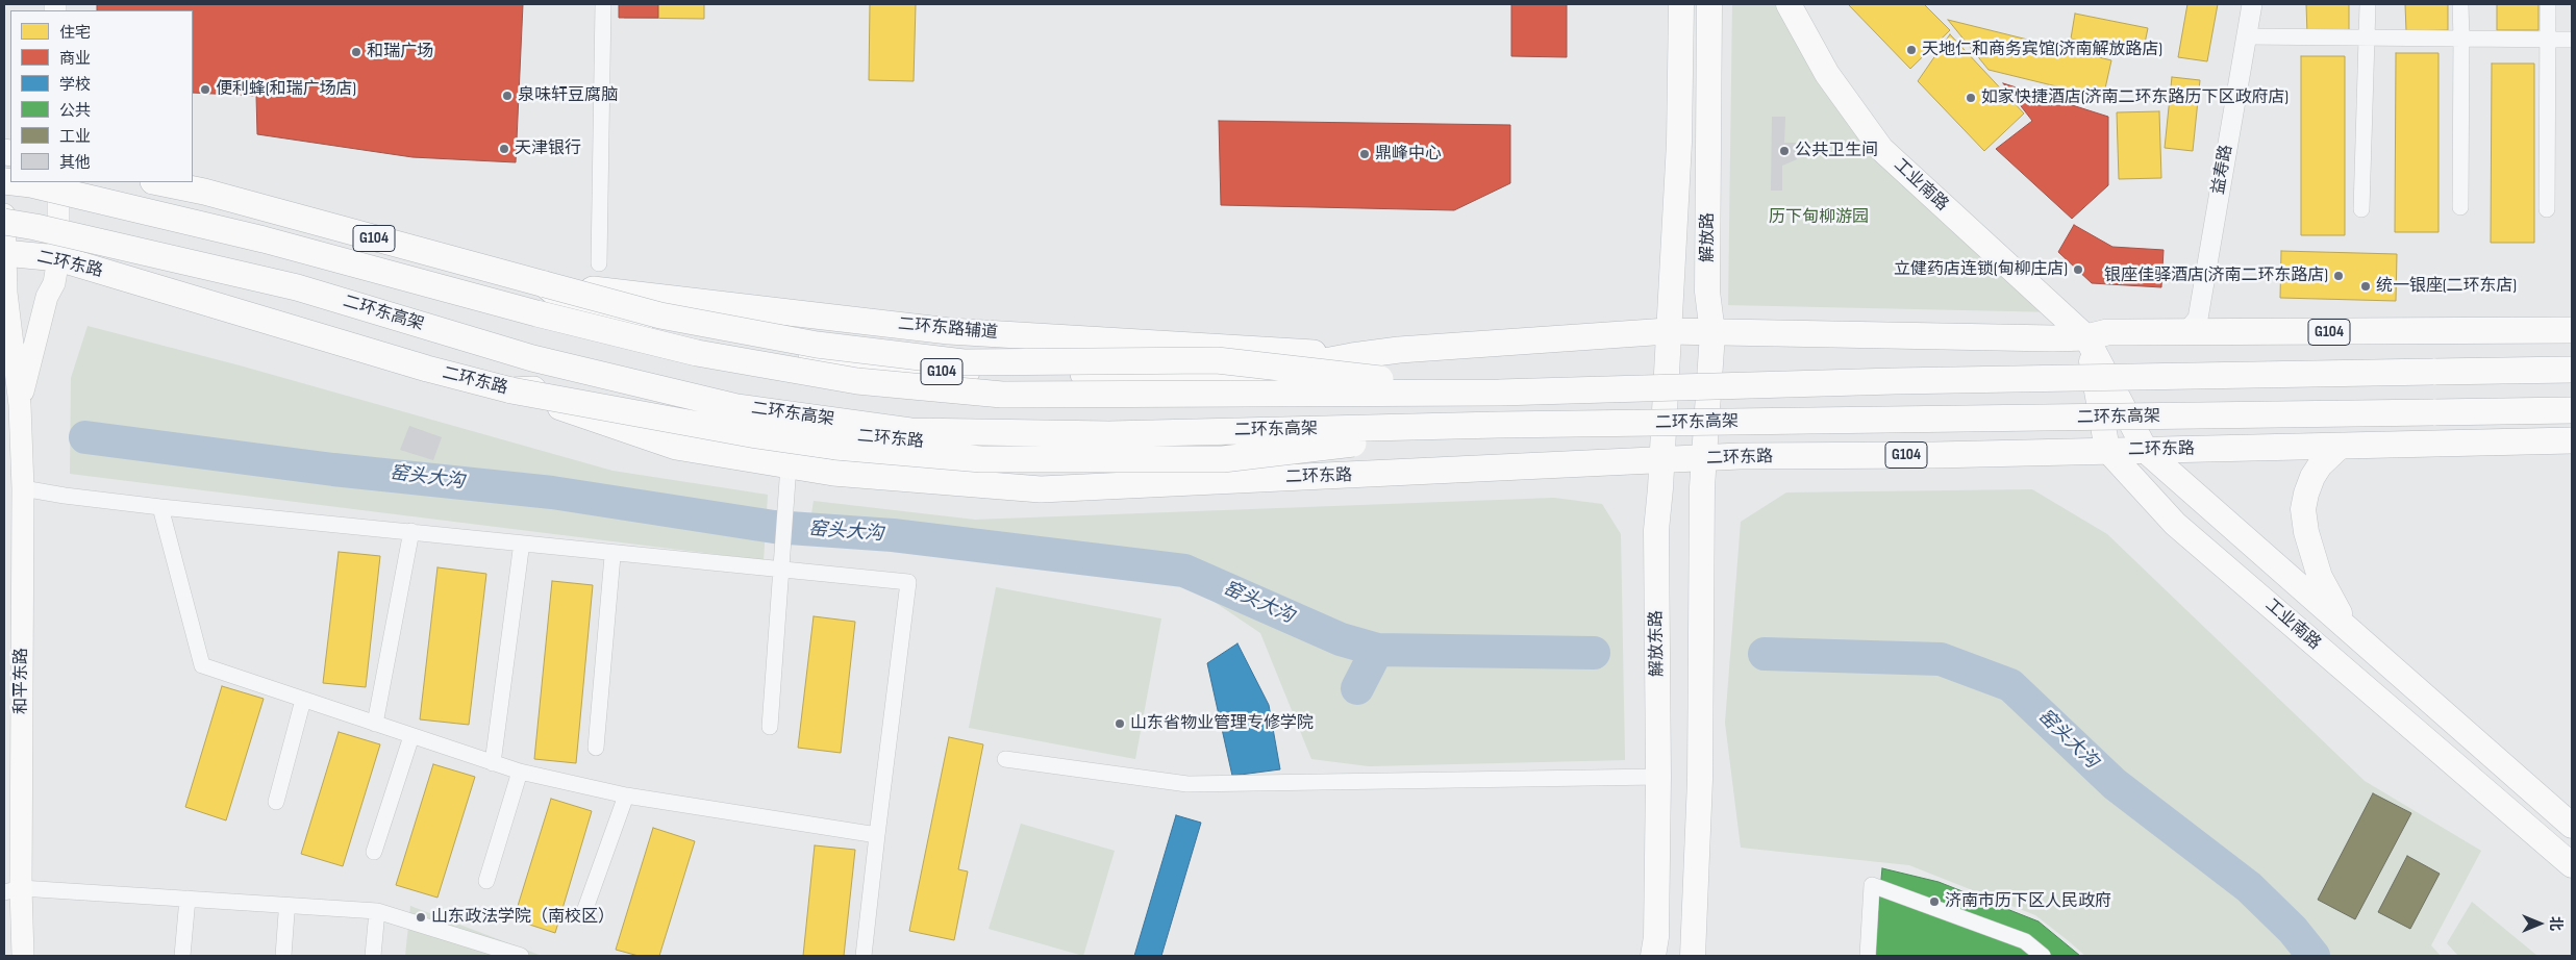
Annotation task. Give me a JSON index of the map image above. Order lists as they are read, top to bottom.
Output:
{
  "streets": {
    "highway": [
      "G104",
      "二环东路",
      "二环东高架",
      "二环东路辅道"
    ],
    "main road": [
      "工业南路",
      "解放路",
      "解放东路",
      "和平东路"
    ],
    "street": ["益寿路"]
  },
  "crossings": [
    ["益寿路", "G104"],
    ["工业南路", "G104"],
    ["工业南路", "二环东路"],
    ["解放路", "G104"],
    ["解放路", "解放东路"],
    ["G104", "二环东路辅道"],
    ["G104", "解放东路"],
    ["二环东路", "解放东路"],
    ["二环东路", "和平东路"]
  ],
  "water": ["窑头大沟"],
  "parks": ["历下甸柳游园"],
  "places": [
    "天地仁和商务宾馆(济南解放路店)",
    "和瑞广场",
    "便利蜂(和瑞广场店)",
    "泉味轩豆腐脑",
    "如家快捷酒店(济南二环东路历下区政府店)",
    "天津银行",
    "公共卫生间",
    "鼎峰中心",
    "立健药店连锁(甸柳庄店)",
    "银座佳驿酒店(济南二环东路店)",
    "统一银座(二环东店)",
    "山东省物业管理专修学院",
    "济南市历下区人民政府",
    "山东政法学院（南校区）"
  ],
  "legend": [
    "住宅",
    "商业",
    "学校",
    "公共",
    "工业",
    "其他"
  ],
  "north": "right"
}
